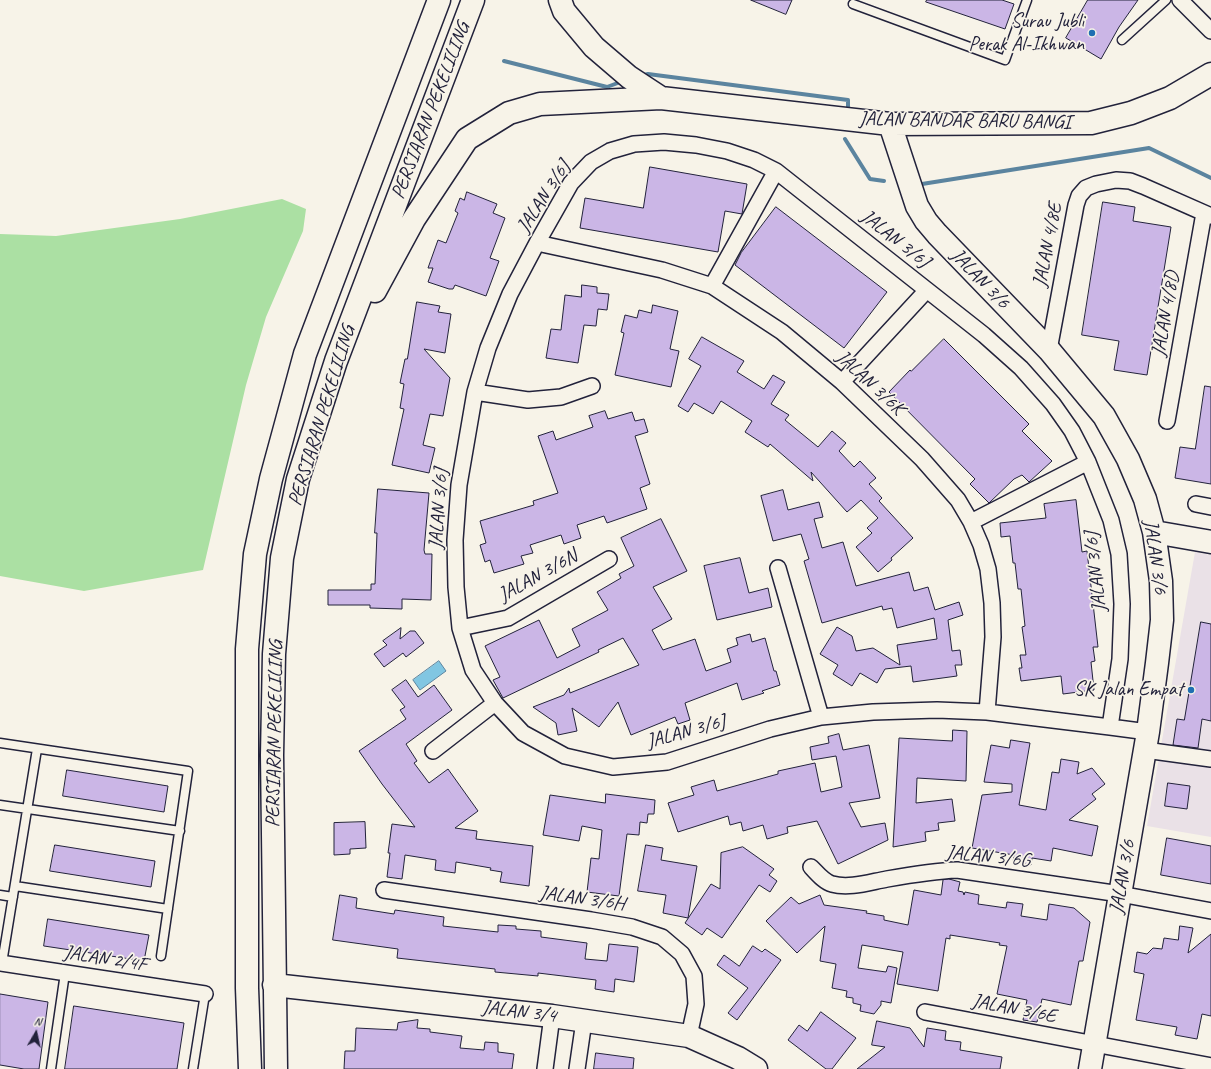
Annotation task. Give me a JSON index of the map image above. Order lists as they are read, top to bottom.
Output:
{
  "streets": {
    "street": [
      "PERSIARAN PEKELILING",
      "JALAN BANDAR BARU BANGI",
      "JALAN 3/6J",
      "JALAN 4/8E",
      "JALAN 3/6",
      "JALAN 4/8D",
      "JALAN 3/6K",
      "JALAN 3/6N",
      "JALAN 3/6G",
      "JALAN 3/6H",
      "JALAN 2/4F",
      "JALAN 3/6E",
      "JALAN 3/4"
    ]
  },
  "crossings": [
    ["PERSIARAN PEKELILING", "JALAN BANDAR BARU BANGI"],
    ["PERSIARAN PEKELILING", "JALAN 3/4"],
    ["JALAN BANDAR BARU BANGI", "JALAN 3/6"],
    ["JALAN 3/6J", "JALAN 3/6"],
    ["JALAN 3/6J", "JALAN 3/6K"],
    ["JALAN 3/6J", "JALAN 3/6N"],
    ["JALAN 4/8E", "JALAN 3/6"],
    ["JALAN 4/8E", "JALAN 4/8D"],
    ["JALAN 3/6", "JALAN 3/6G"],
    ["JALAN 3/6", "JALAN 3/6E"],
    ["JALAN 3/6H", "JALAN 3/4"]
  ],
  "places": ["Surau Jubli Perak Al-Ikhwan", "SK Jalan Empat"],
  "north": "top"
}
